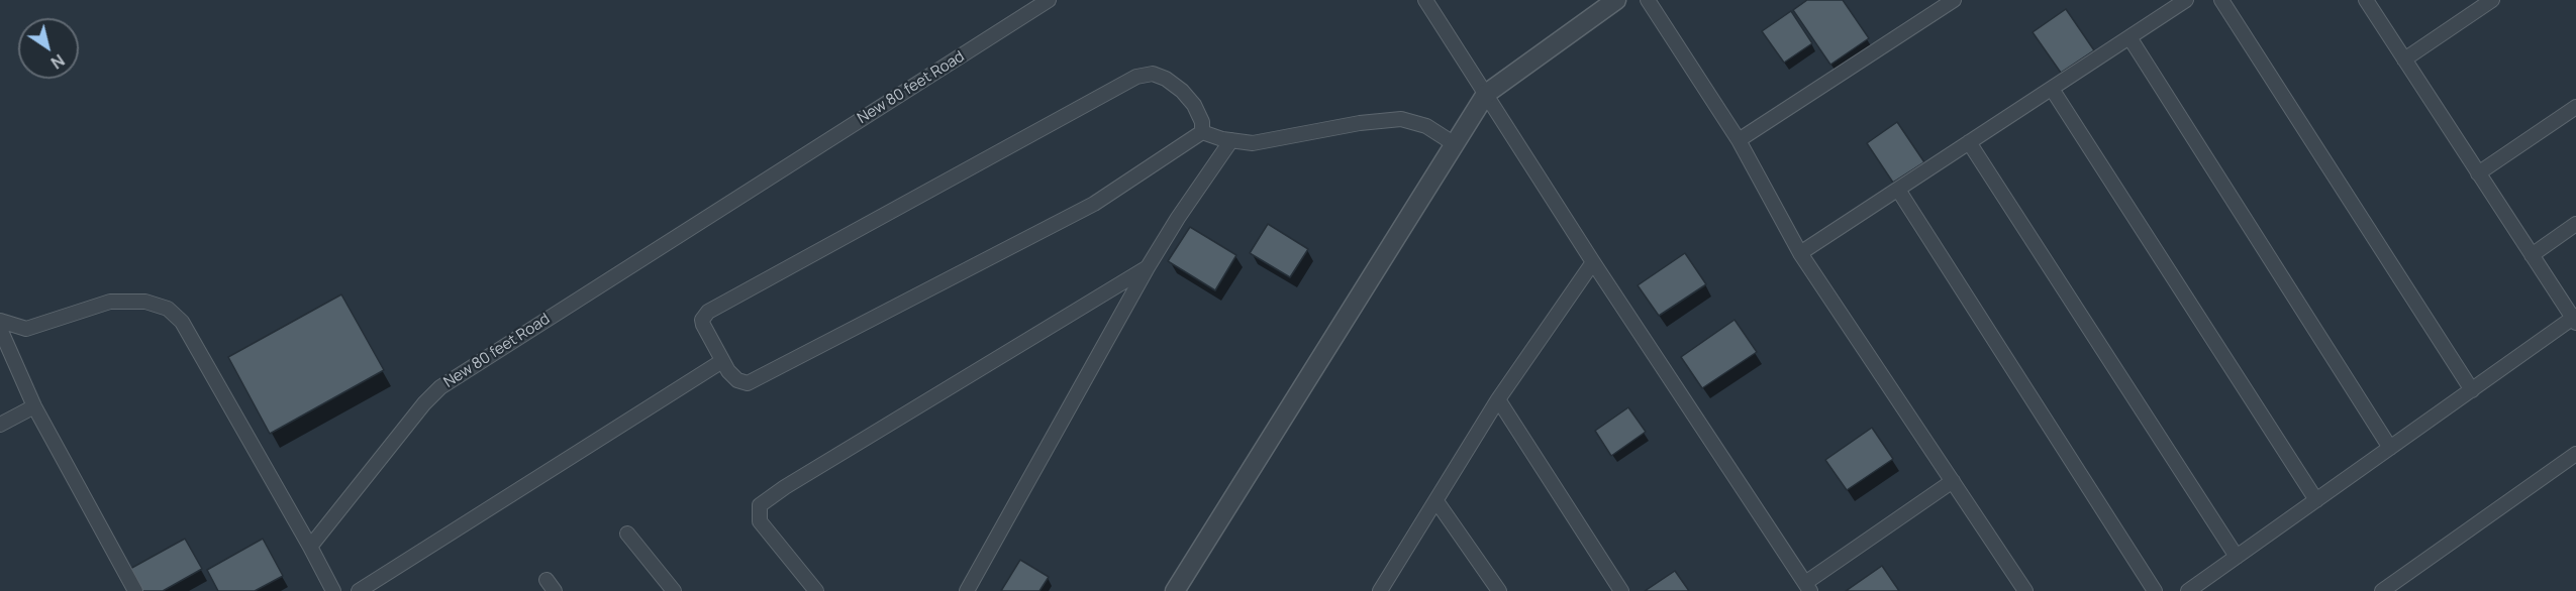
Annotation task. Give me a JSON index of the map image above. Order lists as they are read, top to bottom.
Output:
{
  "streets": {
    "street": ["New 80 feet Road"]
  },
  "north": "bottom right"
}
